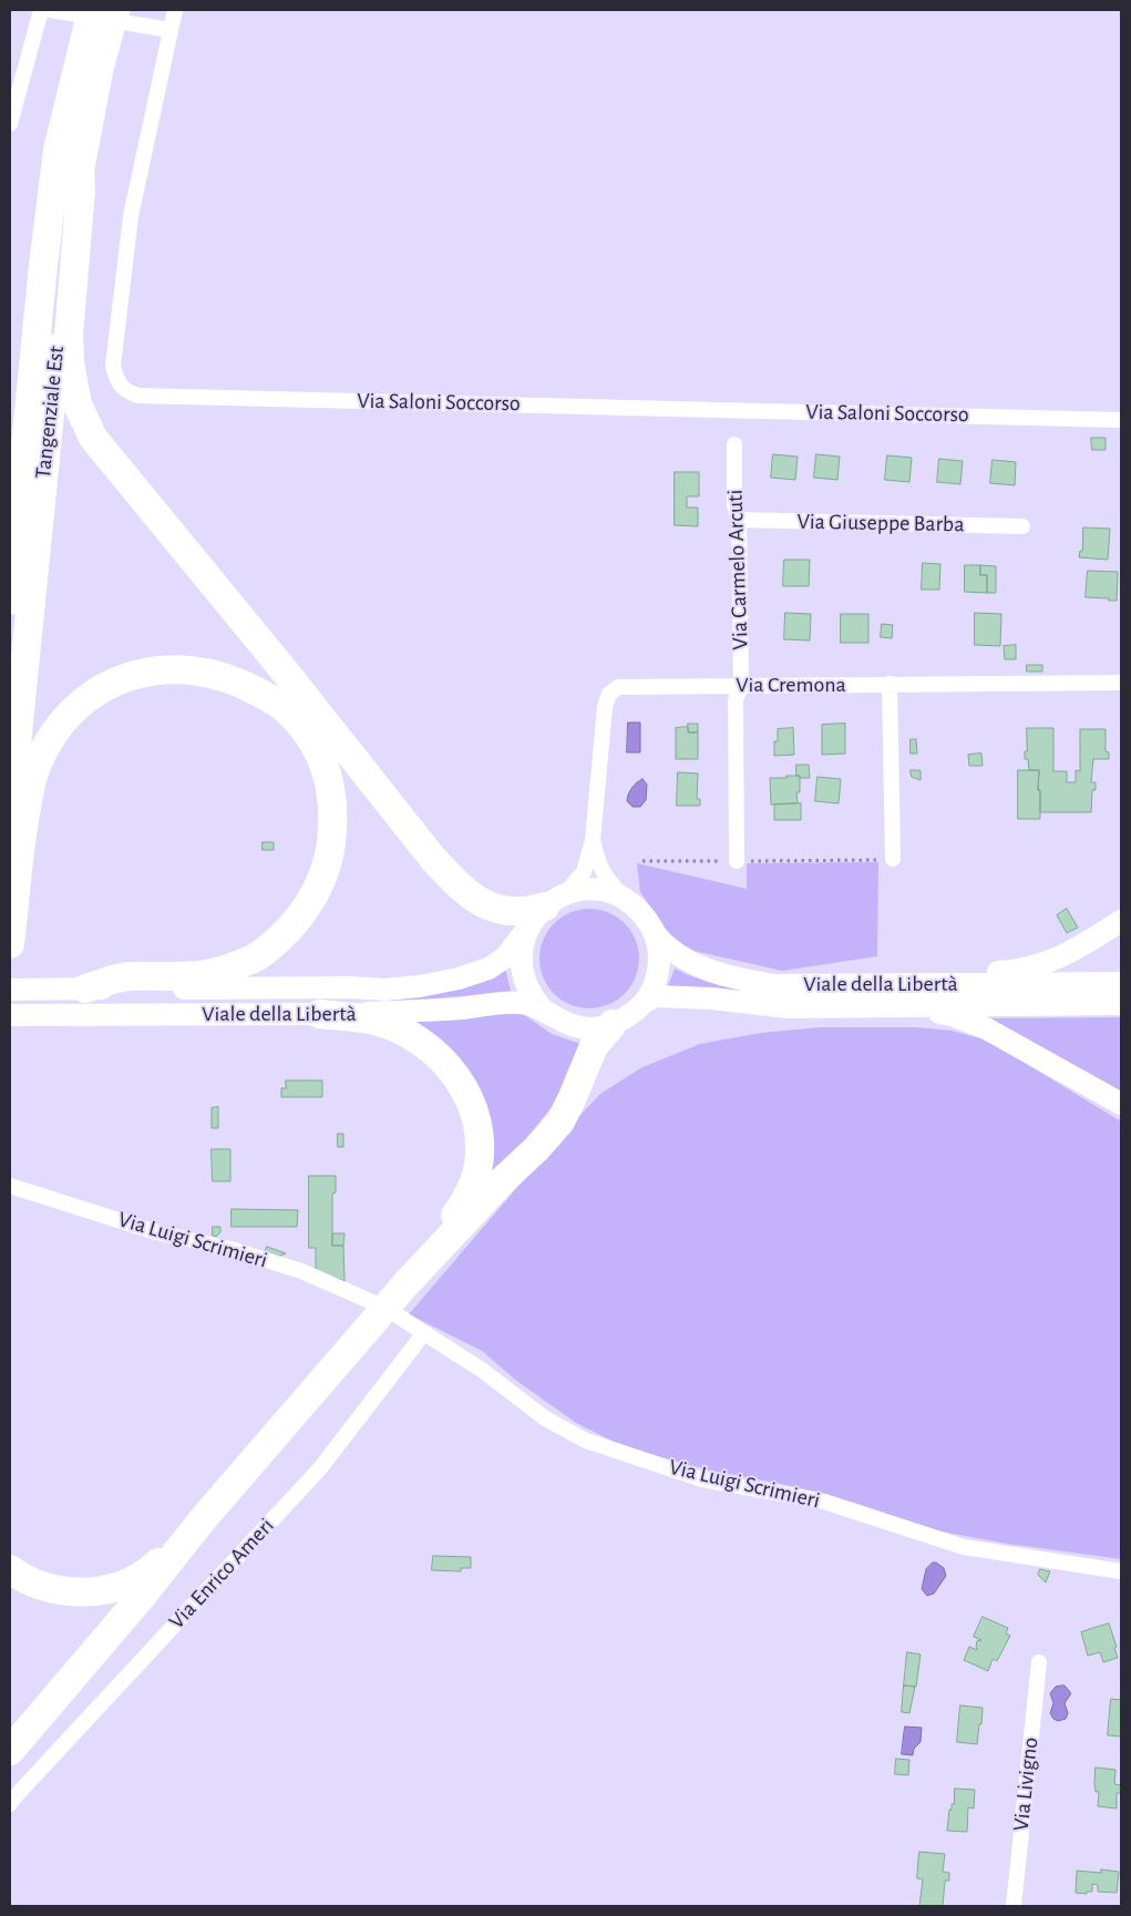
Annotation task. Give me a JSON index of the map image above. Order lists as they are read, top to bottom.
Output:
{
  "streets": {
    "highway": ["Tangenziale Est"],
    "main road": ["Viale della Libertà"],
    "street": [
      "Via Saloni Soccorso",
      "Via Giuseppe Barba",
      "Via Carmelo Arcuti",
      "Via Cremona",
      "Via Luigi Scrimieri",
      "Via Enrico Ameri",
      "Via Livigno"
    ]
  },
  "crossings": [
    ["Via Giuseppe Barba", "Via Carmelo Arcuti"],
    ["Via Carmelo Arcuti", "Via Cremona"],
    ["Via Cremona", "Viale della Libertà"],
    ["Via Luigi Scrimieri", "Via Enrico Ameri"]
  ]
}
